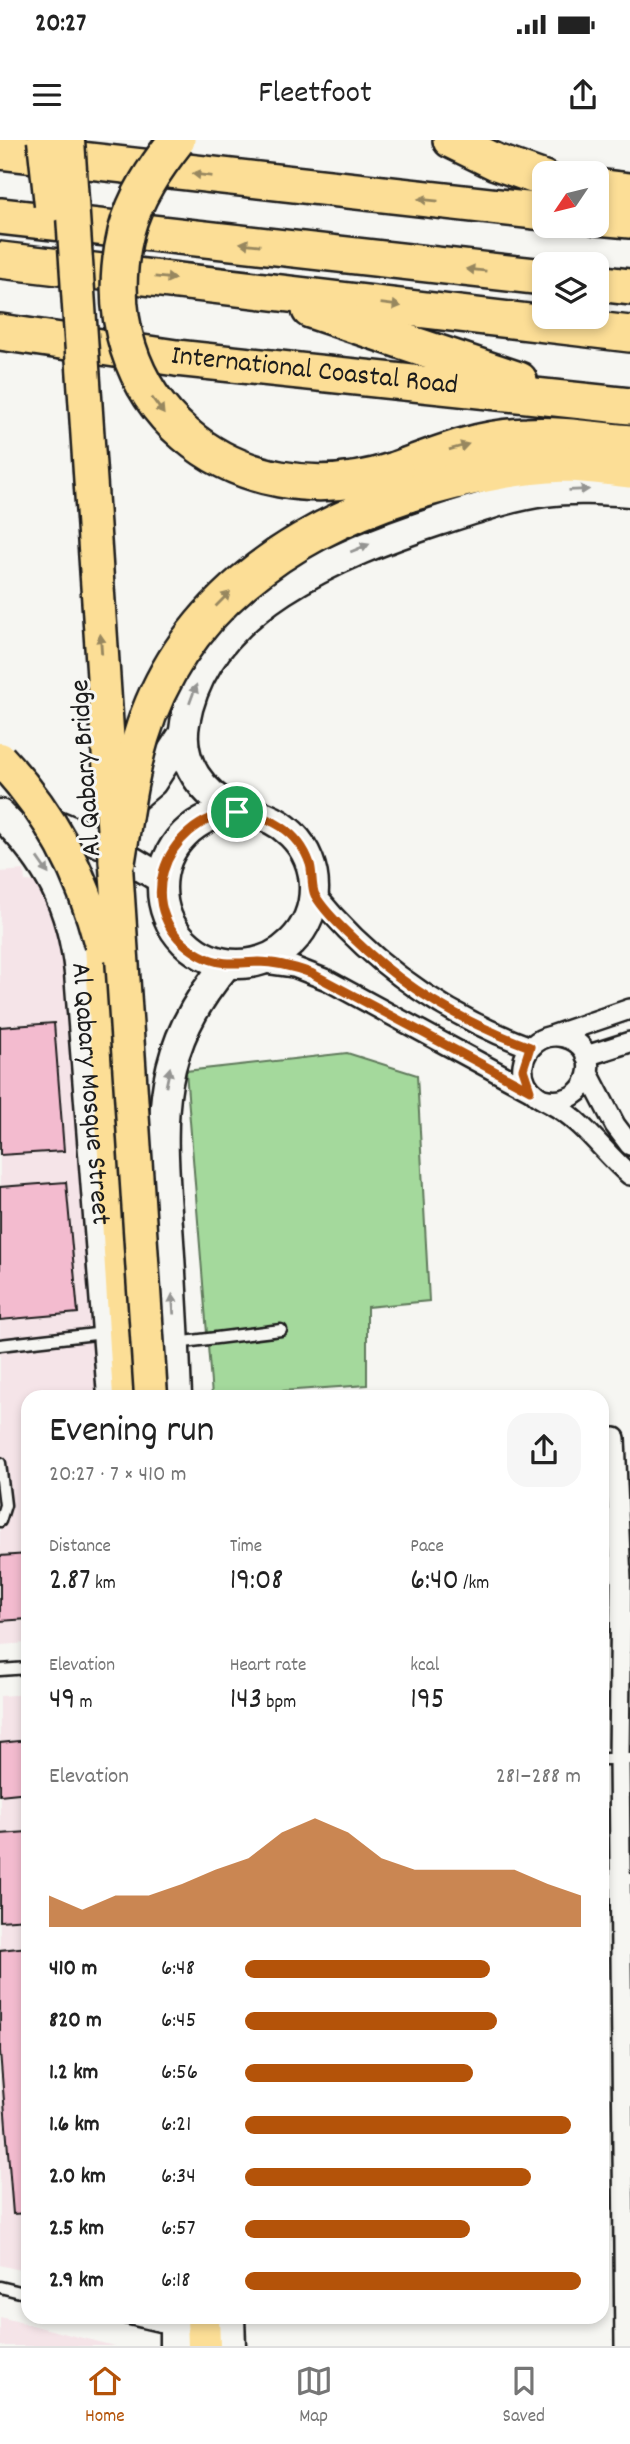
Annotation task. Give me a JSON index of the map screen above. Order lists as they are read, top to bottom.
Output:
{
  "streets": {
    "highway": ["International Coastal Road"],
    "main road": ["Al Qabary Bridge"],
    "street": ["Al Qabary Mosque Street"]
  },
  "north": "bottom left",
  "page": {
    "status": "20:27",
    "header": "Fleetfoot",
    "heading": ["Evening run", "20:27 · 7 × 410 m"],
    "stats": [
      ["Distance", "2.87 km"],
      ["Time", "19:08"],
      ["Pace", "6:40 /km"],
      ["Elevation", "49 m"],
      ["Heart rate", "143 bpm"],
      ["kcal", "195"]
    ],
    "chart": ["Elevation", "281–288 m"],
    "list": [
      {
        "name": "410 m",
        "note": "6:48"
      },
      {
        "name": "820 m",
        "note": "6:45"
      },
      {
        "name": "1.2 km",
        "note": "6:56"
      },
      {
        "name": "1.6 km",
        "note": "6:21"
      },
      {
        "name": "2.0 km",
        "note": "6:34"
      },
      {
        "name": "2.5 km",
        "note": "6:57"
      },
      {
        "name": "2.9 km",
        "note": "6:18"
      }
    ],
    "tabs": ["Home", "Map", "Saved"]
  }
}
